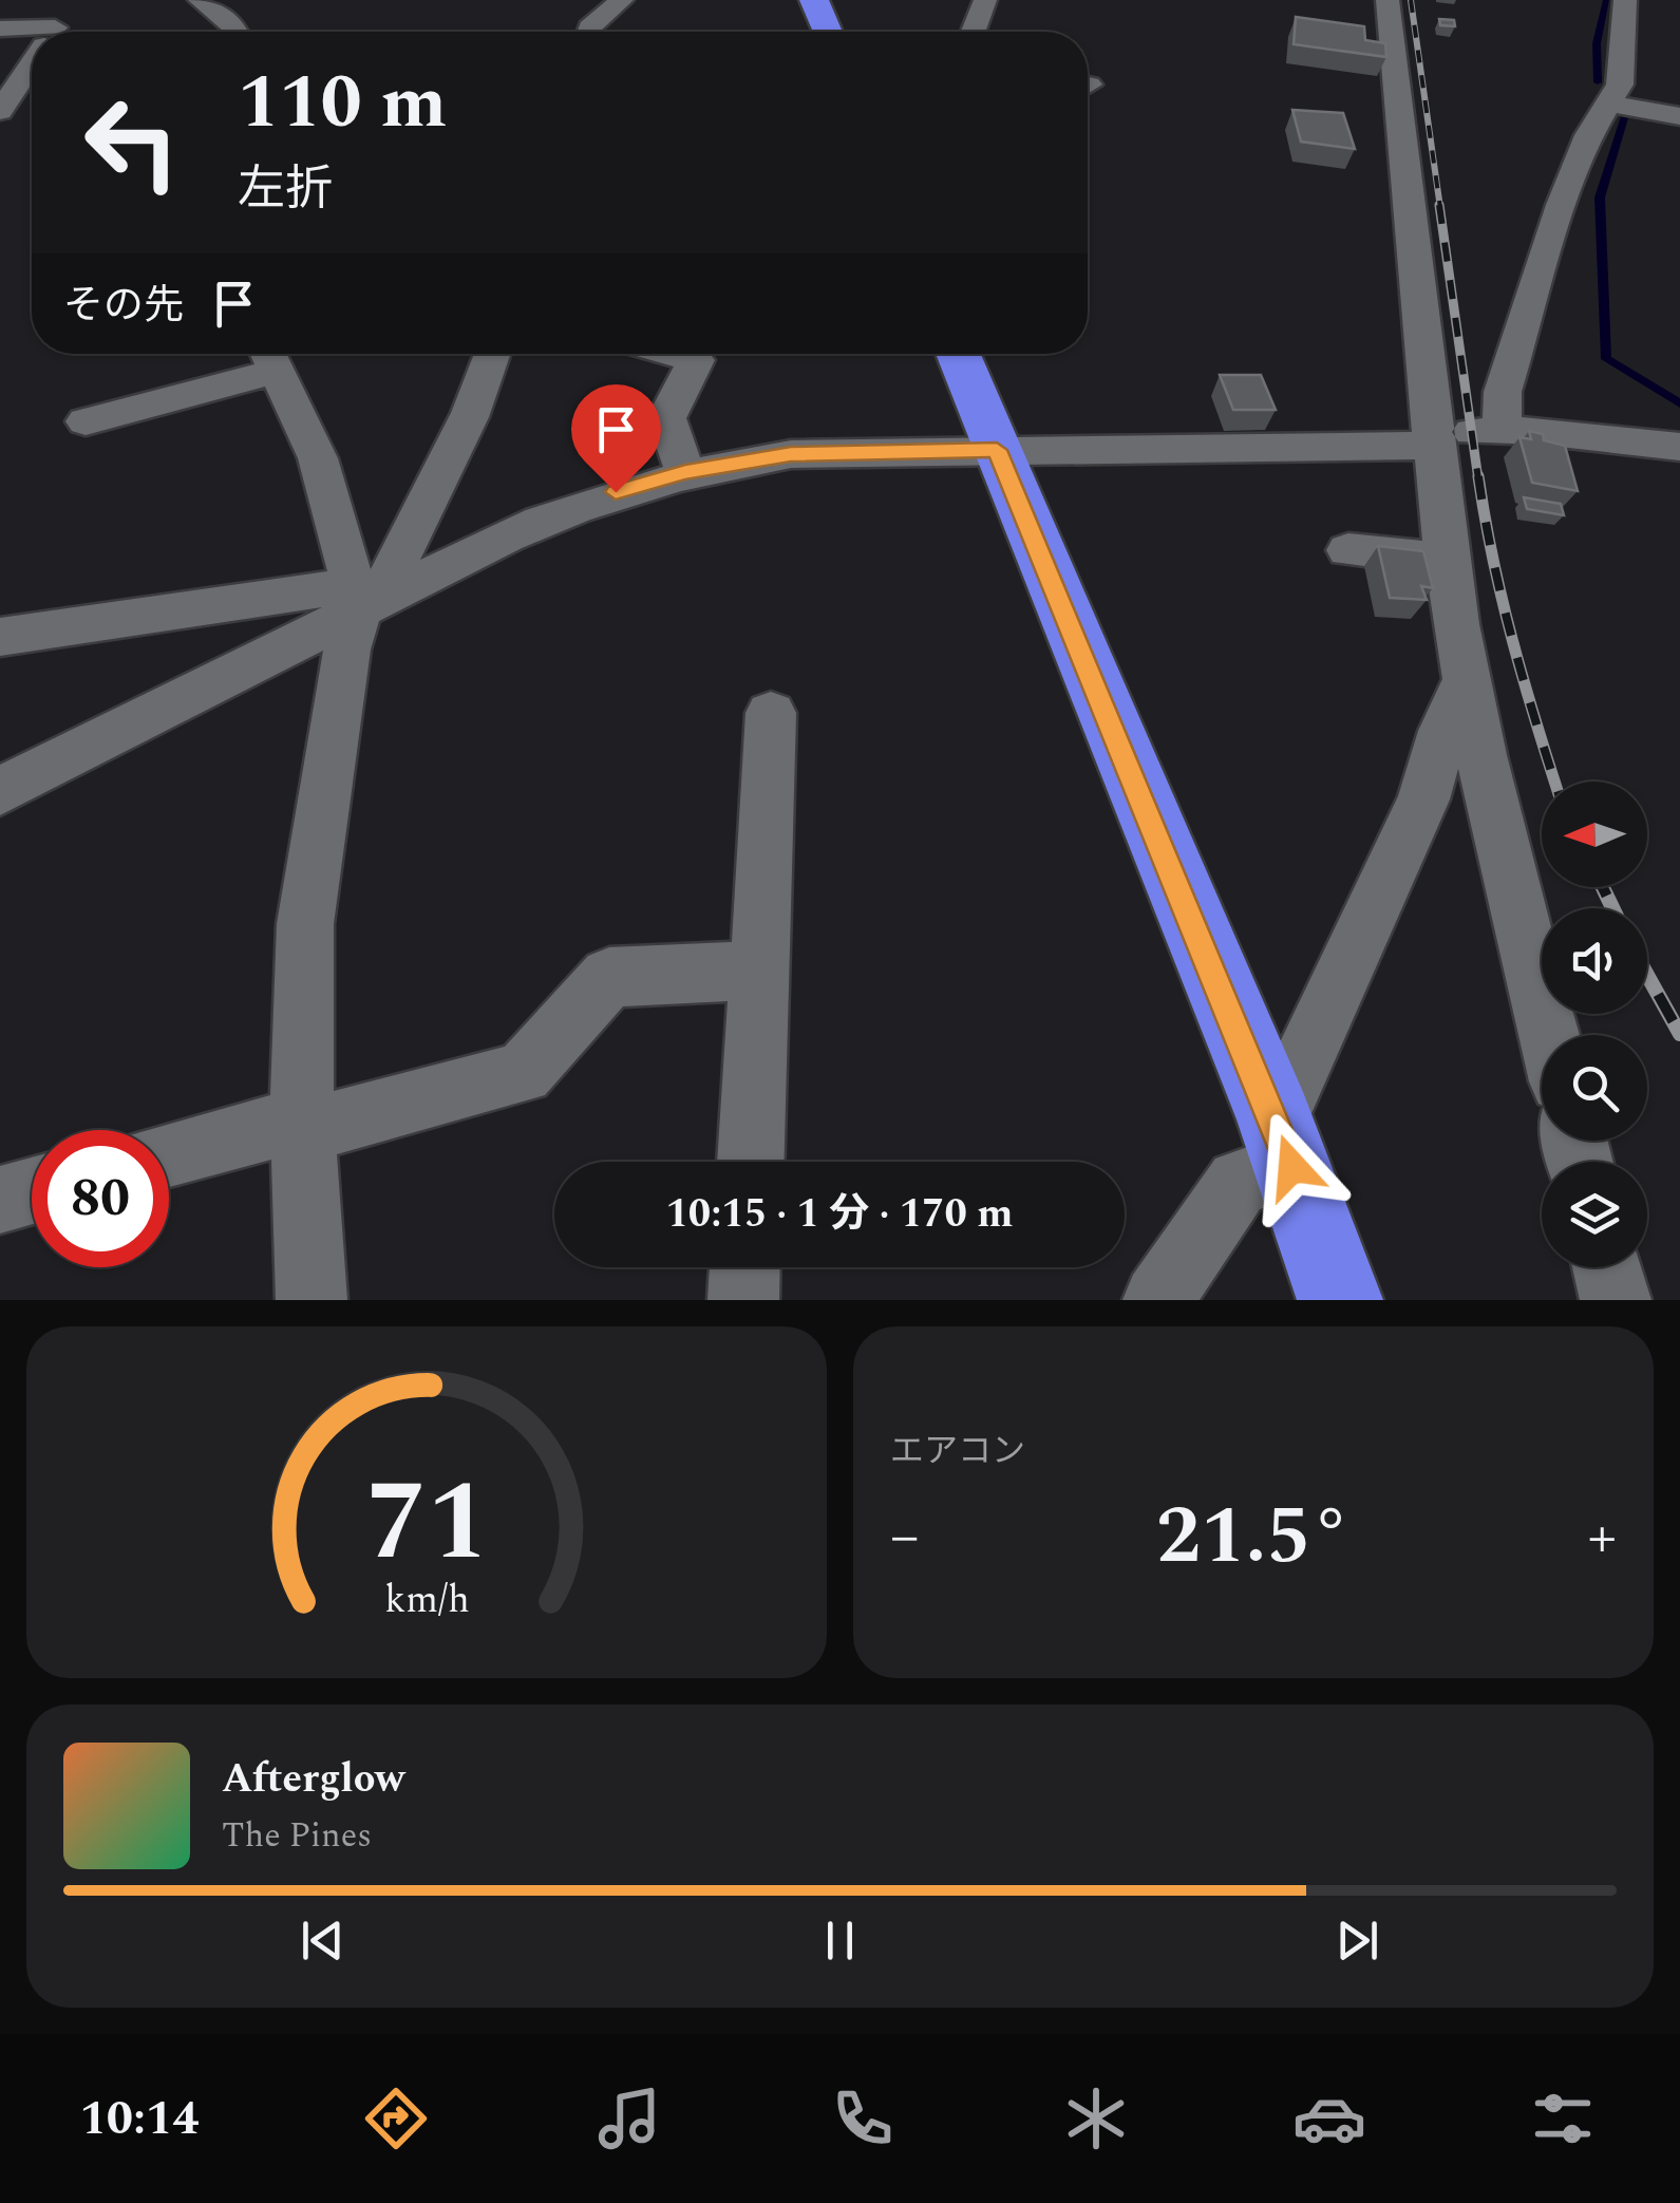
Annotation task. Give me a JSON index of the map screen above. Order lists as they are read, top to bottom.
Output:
{
  "north": "left",
  "page": {
    "turn": ["110 m", "左折"],
    "then": "その先",
    "limit": "80",
    "trip": "10:15 · 1 分 · 170 m",
    "tile": "エアコン",
    "heat": ["−", "21.5°", "+"],
    "song": ["Afterglow", "The Pines"],
    "tabs": "10:14",
    "gauge": ["71", "km/h"]
  }
}
